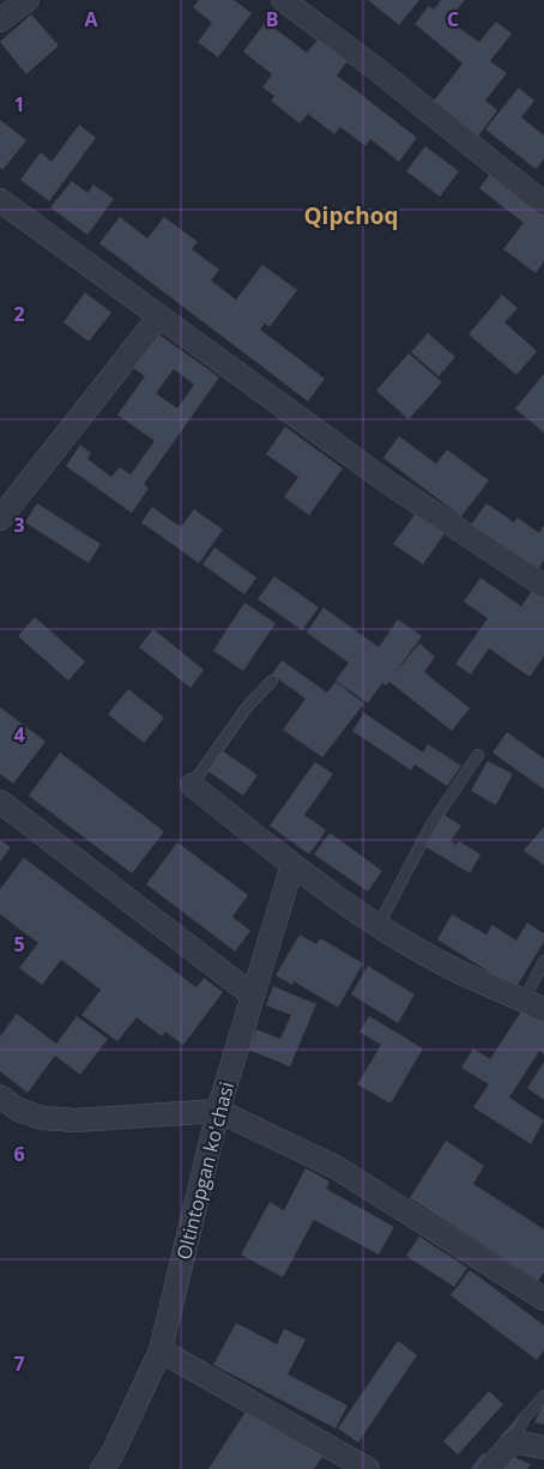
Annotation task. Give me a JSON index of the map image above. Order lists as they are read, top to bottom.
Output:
{
  "streets": {
    "street": ["Oltintopgan ko'chasi"]
  },
  "districts": ["Qipchoq"],
  "grid": {
    "columns": ["A", "B", "C"],
    "rows": [
      "1",
      "2",
      "3",
      "4",
      "5",
      "6",
      "7"
    ]
  }
}
